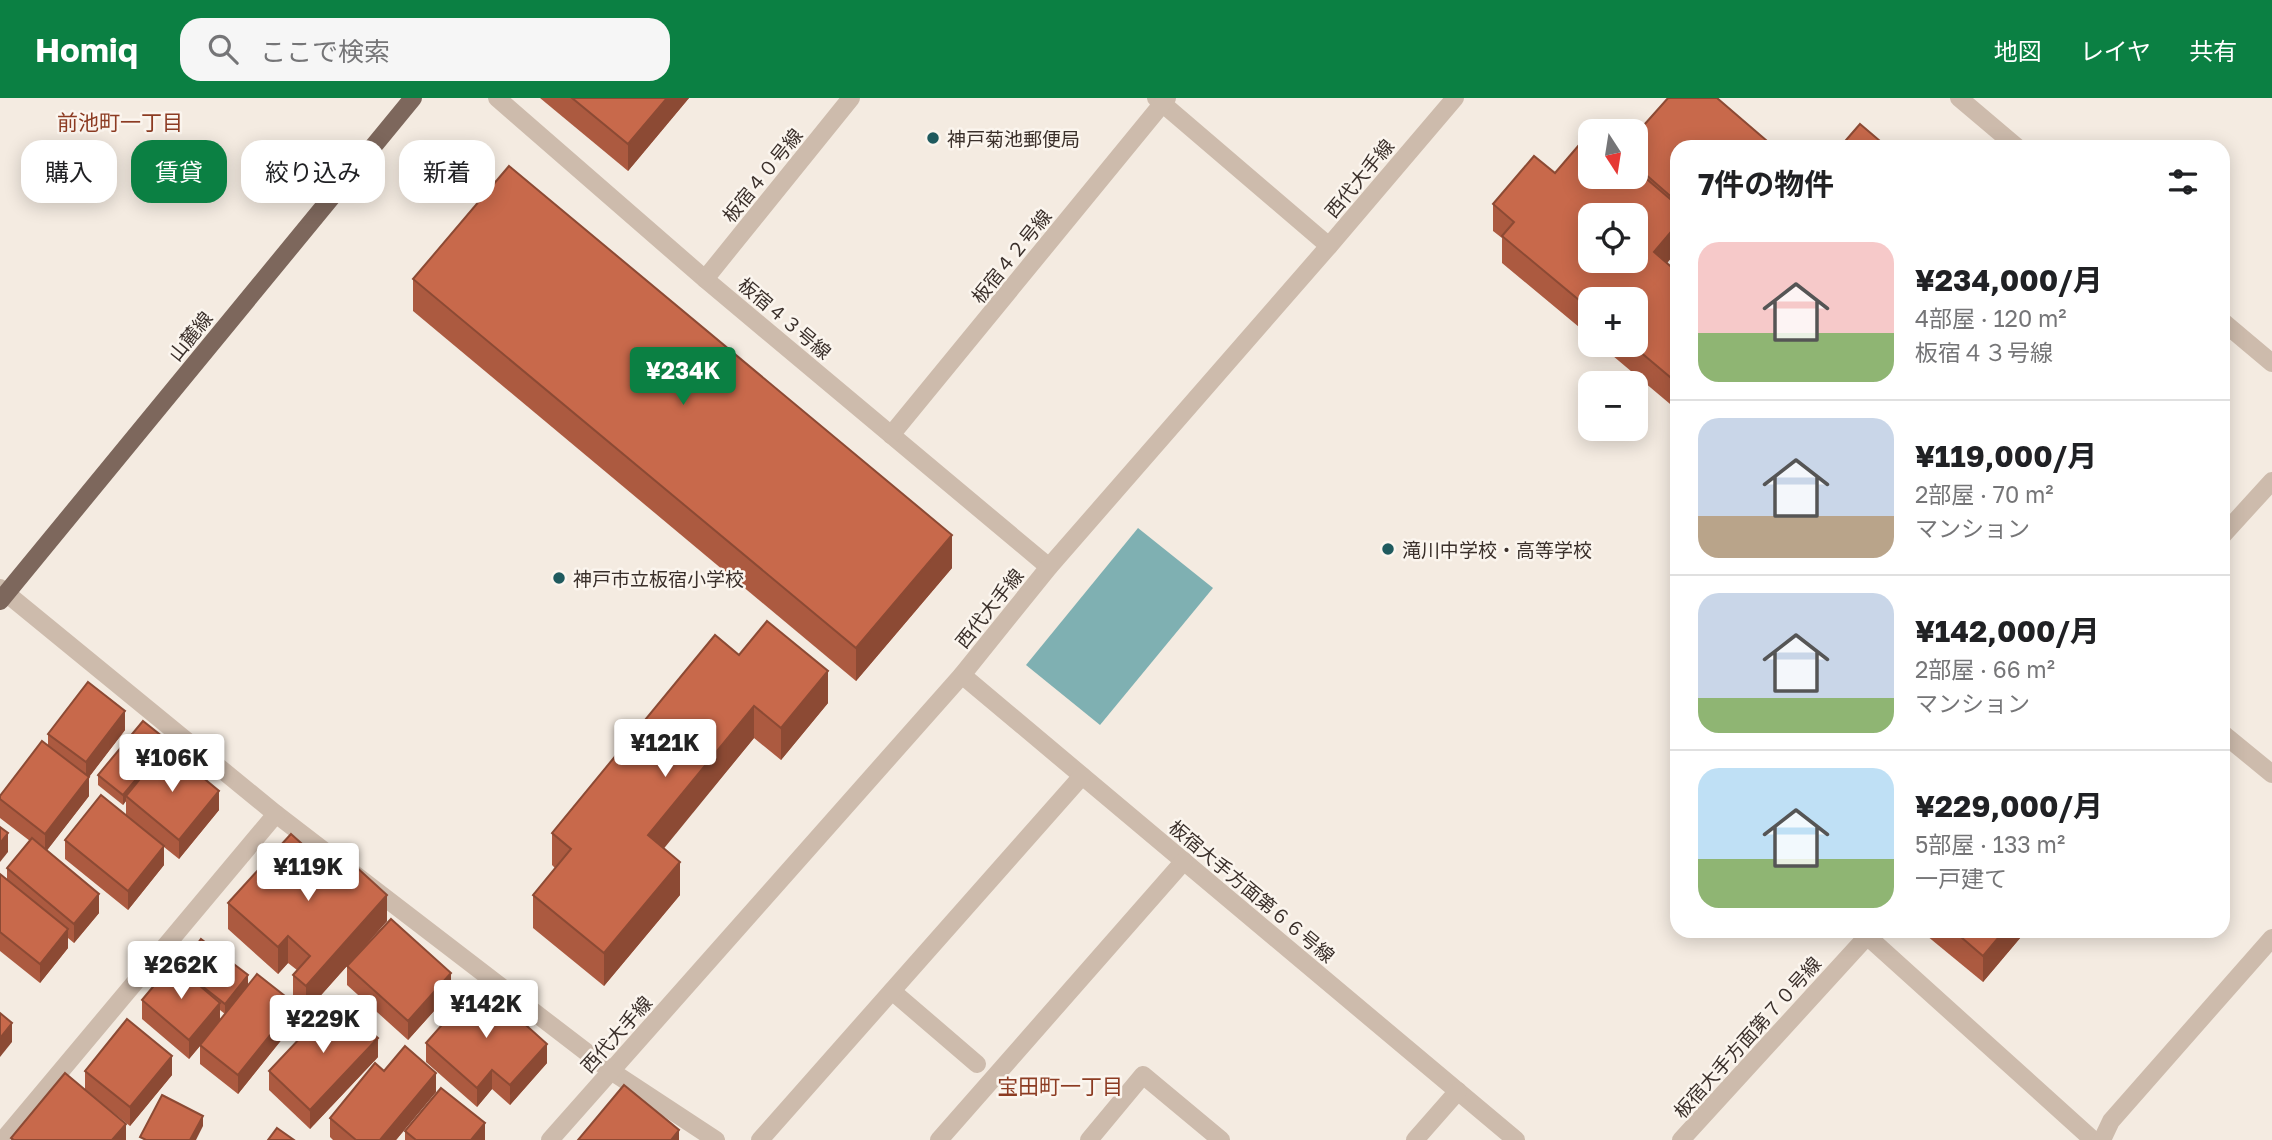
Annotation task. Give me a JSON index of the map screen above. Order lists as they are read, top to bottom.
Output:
{
  "streets": {
    "main road": ["山麓線"],
    "street": [
      "板宿４０号線",
      "西代大手線",
      "板宿４２号線",
      "板宿４３号線",
      "板宿大手方面第６６号線",
      "板宿大手方面第７０号線"
    ]
  },
  "crossings": [
    ["板宿４０号線", "板宿４３号線"],
    ["西代大手線", "板宿４３号線"],
    ["西代大手線", "板宿大手方面第６６号線"],
    ["板宿４２号線", "板宿４３号線"]
  ],
  "districts": ["前池町一丁目", "宝田町一丁目"],
  "places": ["神戸菊池郵便局", "滝川中学校・高等学校", "神戸市立板宿小学校"],
  "north": "bottom",
  "page": {
    "header": "Homiq",
    "search": "ここで検索",
    "nav": ["地図", "レイヤ", "共有"],
    "map_buttons": ["+", "−"],
    "chip": [
      "購入",
      "賃貸",
      "絞り込み",
      "新着"
    ],
    "heading": "7件の物件",
    "list": [
      {
        "name": "¥234,000/月",
        "note": "4部屋 · 120 m² · 板宿４３号線"
      },
      {
        "name": "¥119,000/月",
        "note": "2部屋 · 70 m² · マンション"
      },
      {
        "name": "¥142,000/月",
        "note": "2部屋 · 66 m² · マンション"
      },
      {
        "name": "¥229,000/月",
        "note": "5部屋 · 133 m² · 一戸建て"
      }
    ],
    "price": [
      "¥234K",
      "¥121K",
      "¥106K",
      "¥119K",
      "¥262K",
      "¥142K",
      "¥229K"
    ]
  }
}
